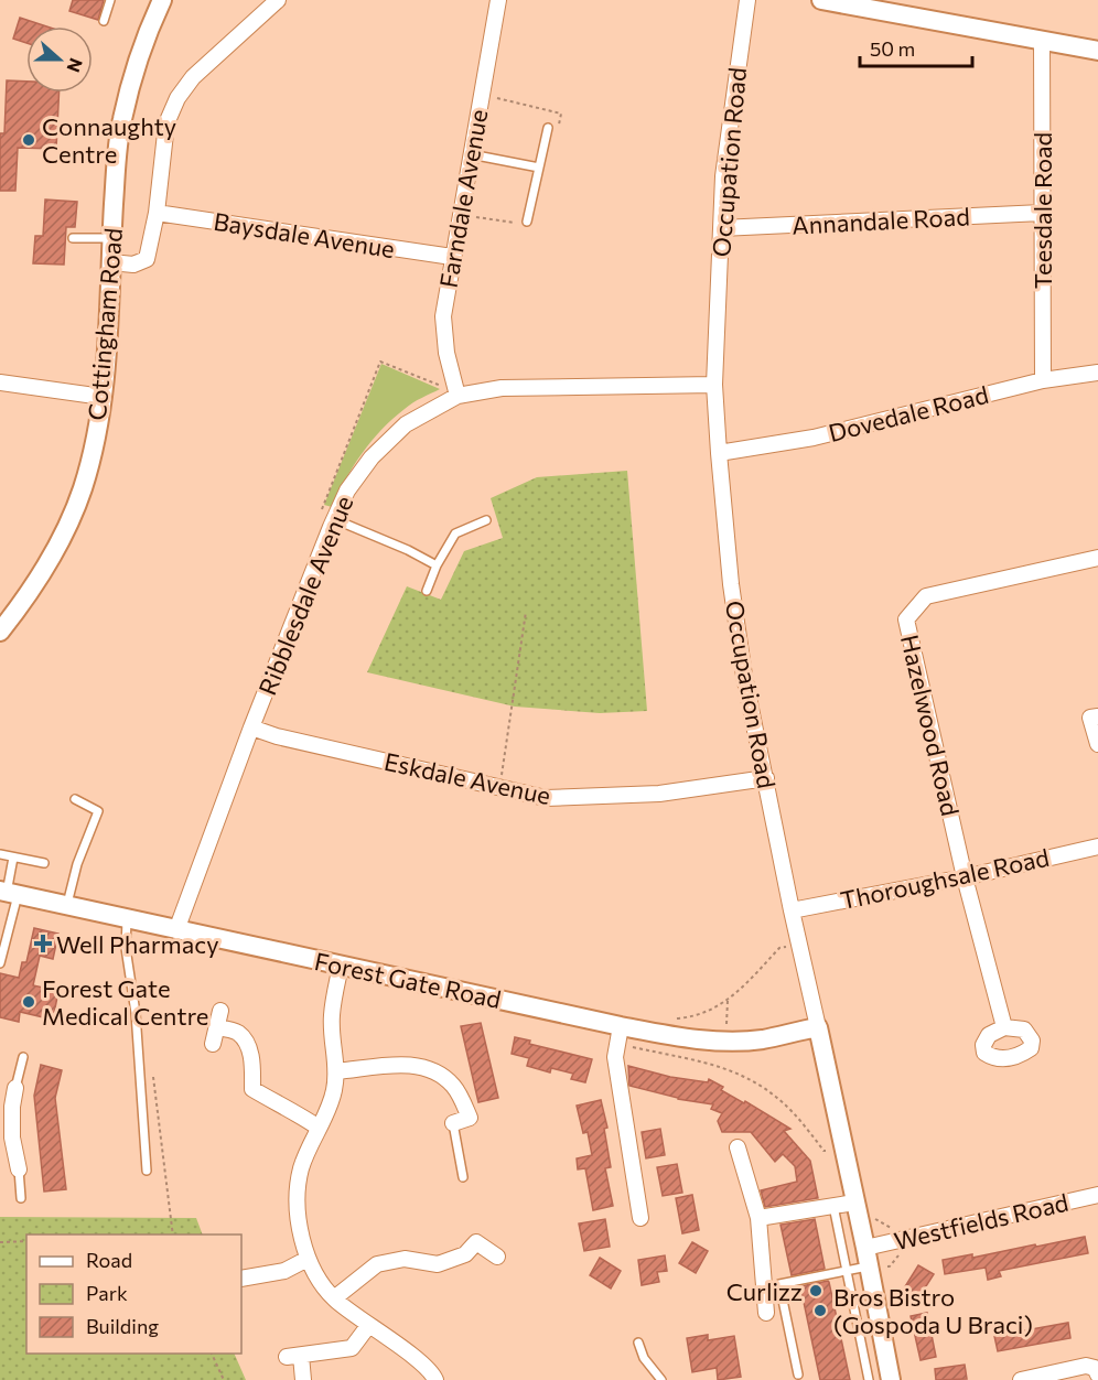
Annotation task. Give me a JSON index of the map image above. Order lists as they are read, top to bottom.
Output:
{
  "streets": {
    "street": [
      "Occupation Road",
      "Farndale Avenue",
      "Teesdale Road",
      "Annandale Road",
      "Baysdale Avenue",
      "Cottingham Road",
      "Dovedale Road",
      "Ribblesdale Avenue",
      "Hazelwood Road",
      "Eskdale Avenue",
      "Thoroughsale Road",
      "Forest Gate Road",
      "Westfields Road"
    ]
  },
  "crossings": [
    ["Occupation Road", "Annandale Road"],
    ["Occupation Road", "Dovedale Road"],
    ["Occupation Road", "Ribblesdale Avenue"],
    ["Occupation Road", "Eskdale Avenue"],
    ["Occupation Road", "Thoroughsale Road"],
    ["Occupation Road", "Forest Gate Road"],
    ["Occupation Road", "Westfields Road"],
    ["Farndale Avenue", "Baysdale Avenue"],
    ["Farndale Avenue", "Ribblesdale Avenue"],
    ["Teesdale Road", "Annandale Road"],
    ["Teesdale Road", "Dovedale Road"],
    ["Ribblesdale Avenue", "Eskdale Avenue"],
    ["Ribblesdale Avenue", "Forest Gate Road"],
    ["Hazelwood Road", "Thoroughsale Road"]
  ],
  "places": {
    "other": [
      "Connaughty Centre",
      "Forest Gate Medical Centre",
      "Curlizz",
      "Bros Bistro (Gospoda U Braci)"
    ],
    "health": ["Well Pharmacy"]
  },
  "legend": ["Road", "Park", "Building"],
  "scale_bar": "50 m",
  "north": "right"
}
